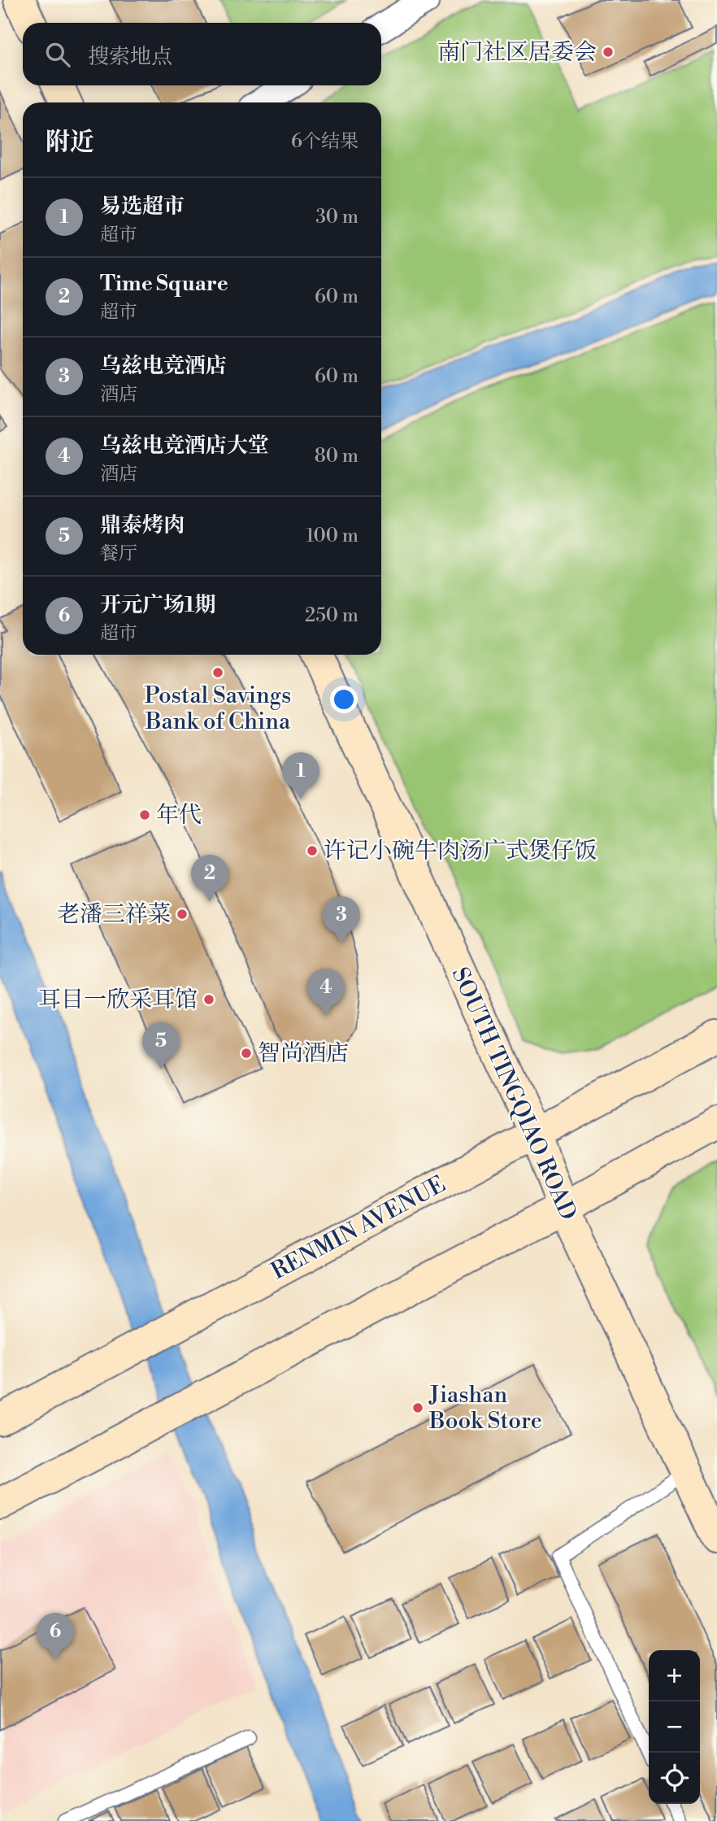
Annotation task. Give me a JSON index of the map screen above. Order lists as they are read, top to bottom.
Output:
{
  "streets": {
    "main road": ["SOUTH TINGQIAO ROAD", "RENMIN AVENUE"]
  },
  "crossings": [
    ["SOUTH TINGQIAO ROAD", "RENMIN AVENUE"]
  ],
  "places": [
    "南门社区居委会",
    "Postal Savings Bank of China",
    "年代",
    "许记小碗牛肉汤广式煲仔饭",
    "老潘三祥菜",
    "耳目一欣采耳馆",
    "智尚酒店",
    "Jiashan Book Store"
  ],
  "page": {
    "search": "搜索地点",
    "heading": ["附近", "6个结果"],
    "list": [
      {
        "mark": "1",
        "name": "易选超市",
        "note": "超市",
        "value": "30 m"
      },
      {
        "mark": "2",
        "name": "Time Square",
        "note": "超市",
        "value": "60 m"
      },
      {
        "mark": "3",
        "name": "乌兹电竞酒店",
        "note": "酒店",
        "value": "60 m"
      },
      {
        "mark": "4",
        "name": "乌兹电竞酒店大堂",
        "note": "酒店",
        "value": "80 m"
      },
      {
        "mark": "5",
        "name": "鼎泰烤肉",
        "note": "餐厅",
        "value": "100 m"
      },
      {
        "mark": "6",
        "name": "开元广场1期",
        "note": "超市",
        "value": "250 m"
      }
    ],
    "pins": [
      "1",
      "2",
      "3",
      "4",
      "5",
      "6"
    ],
    "map_buttons": ["+", "−"]
  }
}
